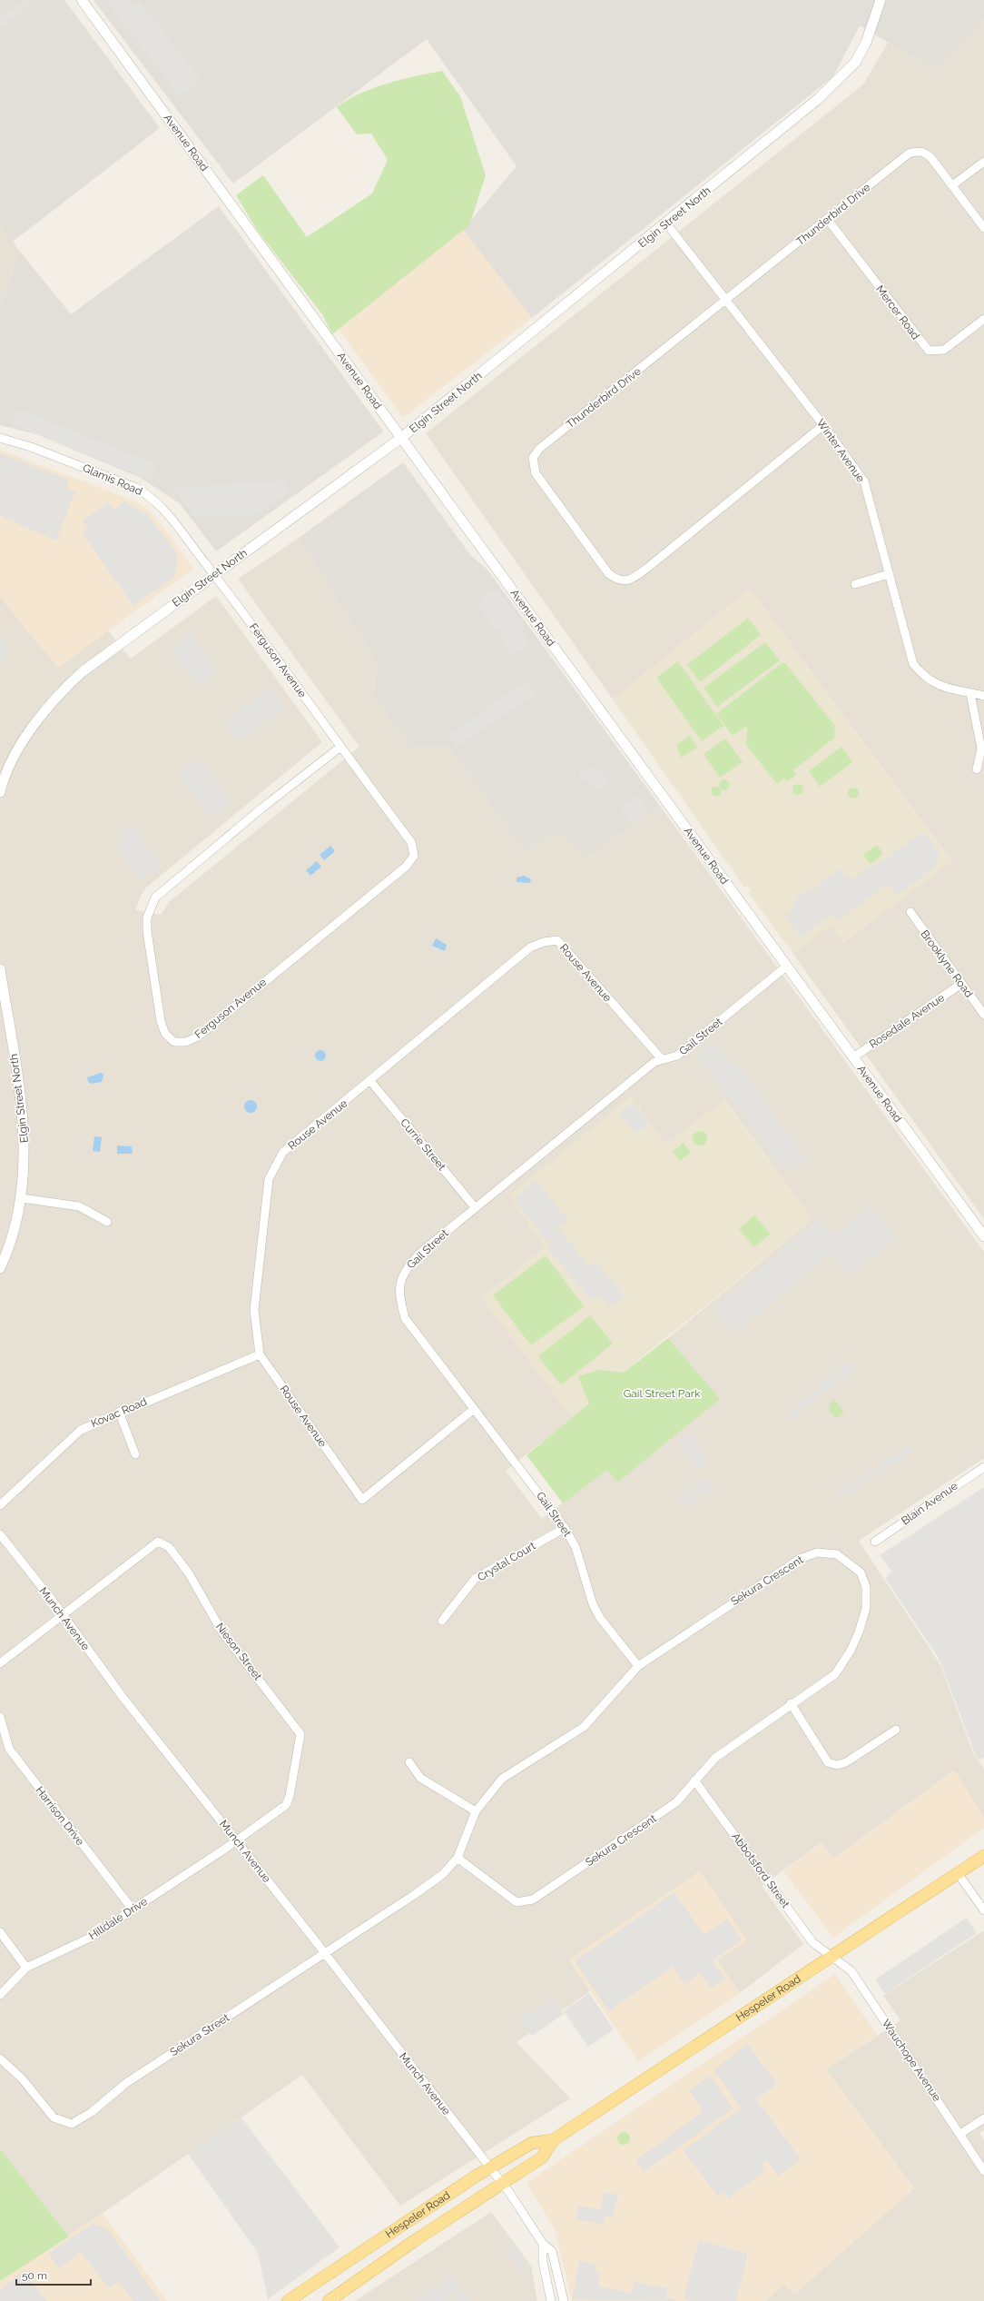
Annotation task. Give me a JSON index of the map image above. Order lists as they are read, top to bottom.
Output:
{
  "streets": {
    "main road": ["Hespeler Road"],
    "street": [
      "Avenue Road",
      "Thunderbird Drive",
      "Elgin Street North",
      "Mercer Road",
      "Winter Avenue",
      "Glamis Road",
      "Ferguson Avenue",
      "Brooklyne Road",
      "Rouse Avenue",
      "Rosedale Avenue",
      "Gail Street",
      "Currie Street",
      "Kovac Road",
      "Blain Avenue",
      "Crystal Court",
      "Sekura Crescent",
      "Munch Avenue",
      "Nieson Street",
      "Harrison Drive",
      "Abbotsford Street",
      "Hilldale Drive",
      "Sekura Street",
      "Wauchope Avenue"
    ]
  },
  "crossings": [
    ["Avenue Road", "Elgin Street North"],
    ["Avenue Road", "Rosedale Avenue"],
    ["Avenue Road", "Gail Street"],
    ["Thunderbird Drive", "Mercer Road"],
    ["Thunderbird Drive", "Winter Avenue"],
    ["Elgin Street North", "Winter Avenue"],
    ["Elgin Street North", "Glamis Road"],
    ["Elgin Street North", "Ferguson Avenue"],
    ["Glamis Road", "Ferguson Avenue"],
    ["Brooklyne Road", "Rosedale Avenue"],
    ["Rouse Avenue", "Gail Street"],
    ["Rouse Avenue", "Currie Street"],
    ["Rouse Avenue", "Kovac Road"],
    ["Gail Street", "Currie Street"],
    ["Gail Street", "Crystal Court"],
    ["Gail Street", "Sekura Crescent"],
    ["Sekura Crescent", "Abbotsford Street"],
    ["Sekura Crescent", "Sekura Street"],
    ["Munch Avenue", "Nieson Street"],
    ["Munch Avenue", "Hilldale Drive"],
    ["Munch Avenue", "Hespeler Road"],
    ["Munch Avenue", "Sekura Street"],
    ["Nieson Street", "Hilldale Drive"],
    ["Harrison Drive", "Hilldale Drive"],
    ["Abbotsford Street", "Hespeler Road"],
    ["Abbotsford Street", "Wauchope Avenue"],
    ["Hespeler Road", "Wauchope Avenue"]
  ],
  "parks": ["Gail Street Park"],
  "scale_bar": "50 m"
}
